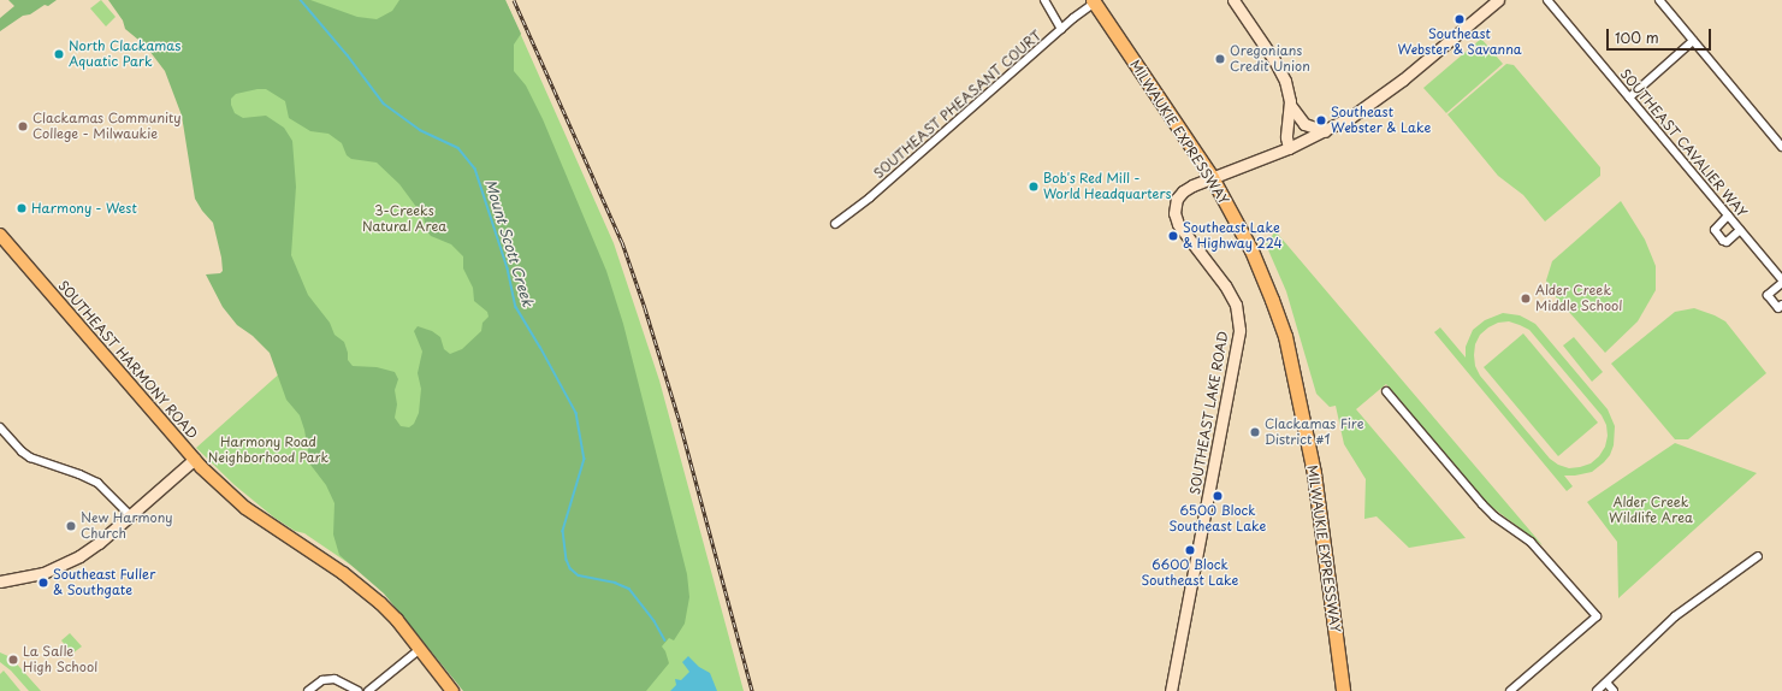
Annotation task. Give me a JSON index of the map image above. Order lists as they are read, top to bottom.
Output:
{
  "streets": {
    "highway": ["MILWAUKIE EXPRESSWAY"],
    "main road": ["SOUTHEAST HARMONY ROAD"],
    "street": ["SOUTHEAST PHEASANT COURT", "SOUTHEAST CAVALIER WAY", "SOUTHEAST LAKE ROAD"]
  },
  "crossings": [
    ["SOUTHEAST PHEASANT COURT", "MILWAUKIE EXPRESSWAY"],
    ["MILWAUKIE EXPRESSWAY", "SOUTHEAST LAKE ROAD"]
  ],
  "water": ["Mount Scott Creek"],
  "parks": ["3-Creeks Natural Area", "Harmony Road Neighborhood Park", "Alder Creek Wildlife Area"],
  "places": [
    "Southeast Webster & Savanna",
    "North Clackamas Aquatic Park",
    "Oregonians Credit Union",
    "Southeast Webster & Lake",
    "Clackamas Community College - Milwaukie",
    "Bob's Red Mill - World Headquarters",
    "Harmony - West",
    "Southeast Lake & Highway 224",
    "Alder Creek Middle School",
    "Clackamas Fire District #1",
    "6500 Block Southeast Lake",
    "New Harmony Church",
    "6600 Block Southeast Lake",
    "Southeast Fuller & Southgate",
    "La Salle High School"
  ],
  "scale_bar": "100 m"
}
